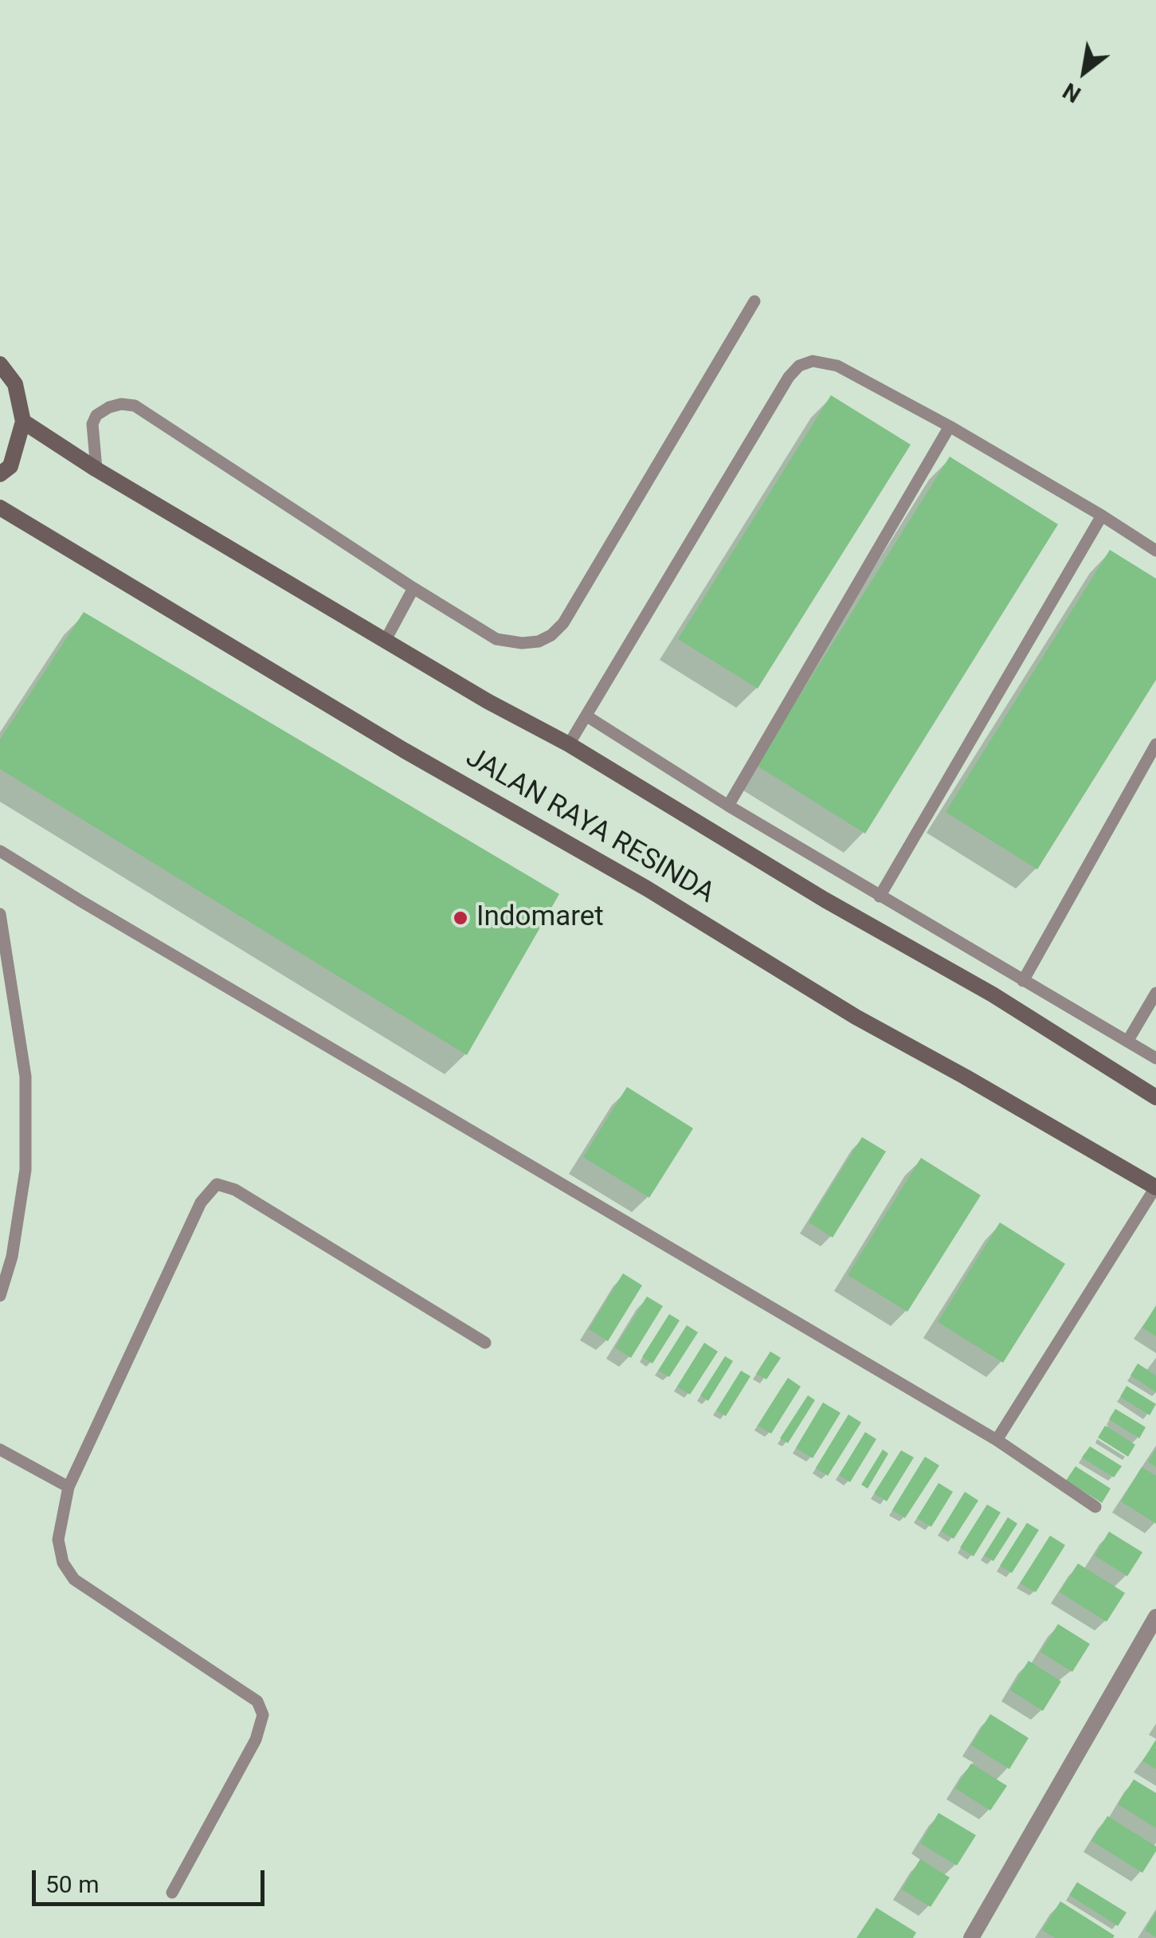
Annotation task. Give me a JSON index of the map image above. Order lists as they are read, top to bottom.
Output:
{
  "streets": {
    "street": ["JALAN RAYA RESINDA"]
  },
  "places": ["Indomaret"],
  "scale_bar": "50 m",
  "north": "bottom left"
}
